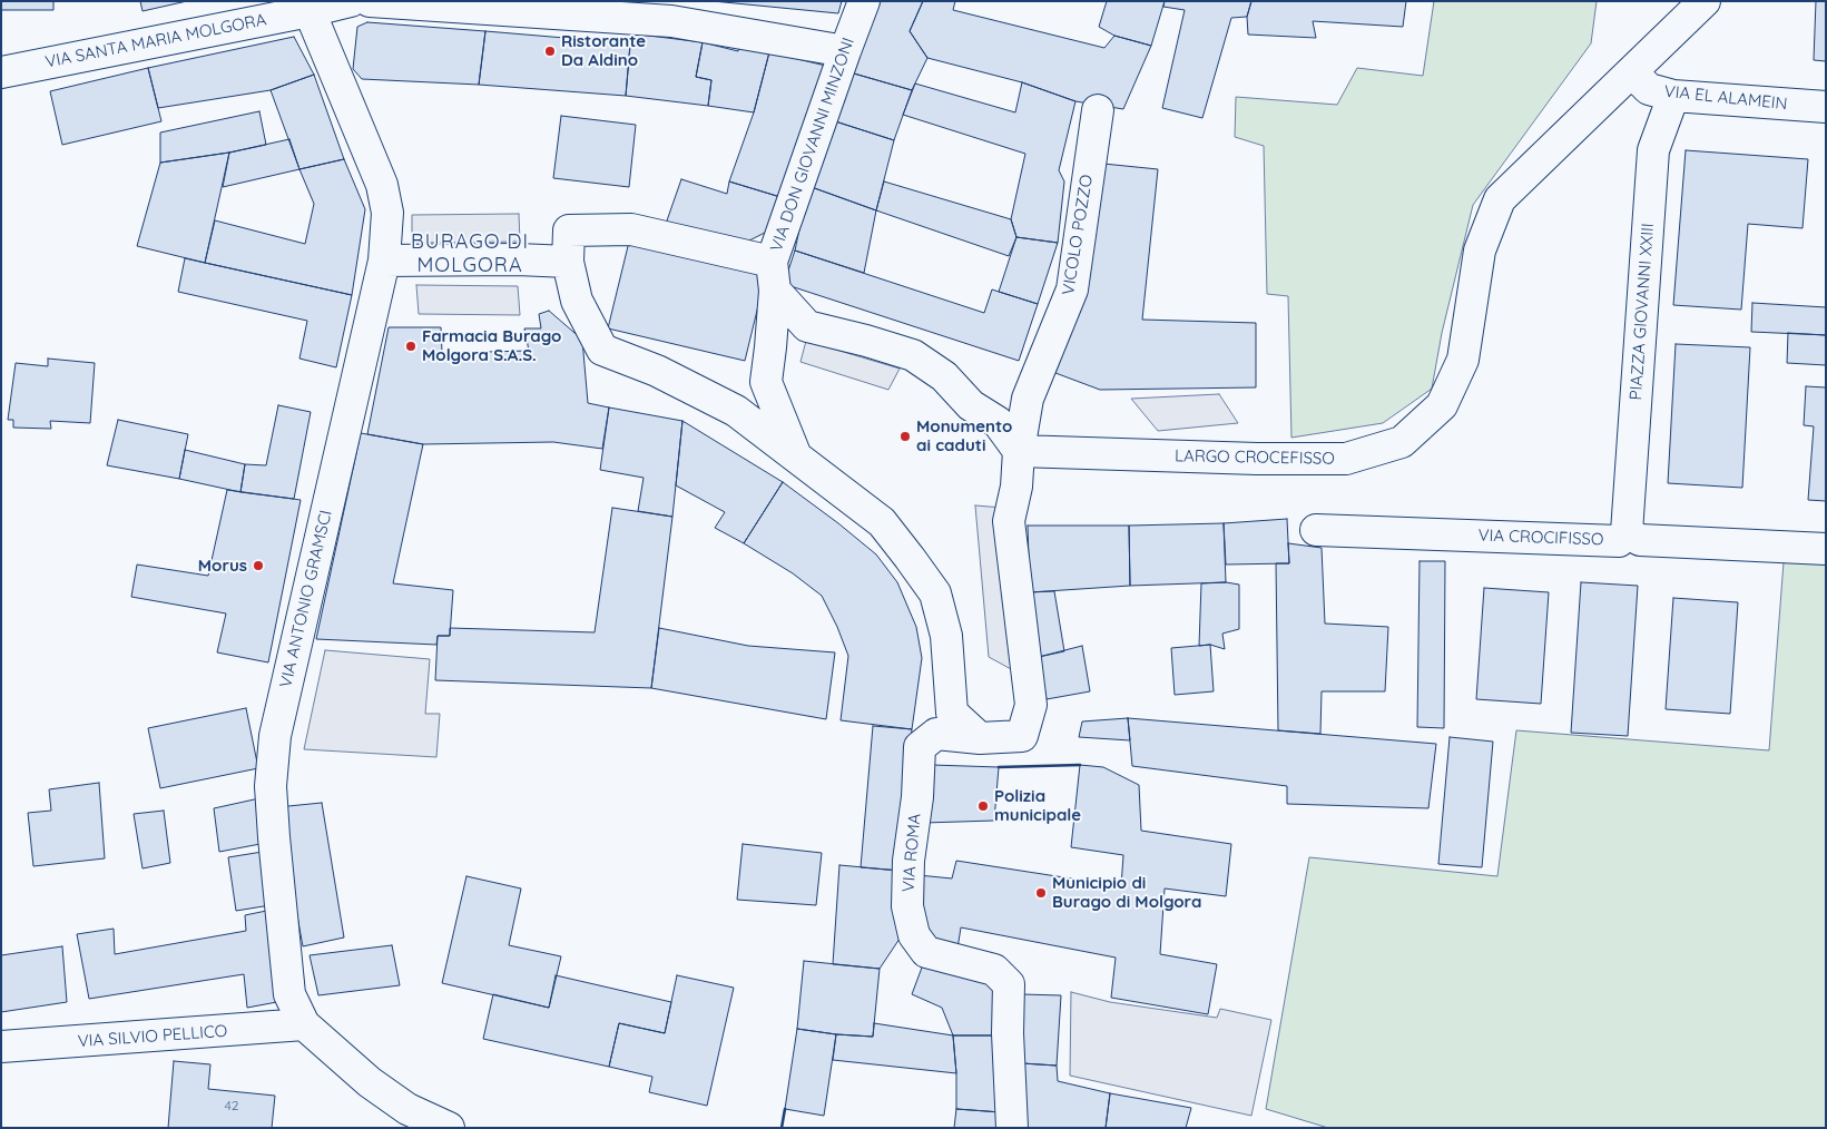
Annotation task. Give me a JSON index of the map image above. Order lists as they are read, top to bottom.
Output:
{
  "streets": {
    "street": [
      "VIA SANTA MARIA MOLGORA",
      "VIA EL ALAMEIN",
      "VIA DON GIOVANNI MINZONI",
      "VICOLO POZZO",
      "PIAZZA GIOVANNI XXIII",
      "LARGO CROCEFISSO",
      "VIA CROCIFISSO",
      "VIA ANTONIO GRAMSCI",
      "VIA ROMA",
      "VIA SILVIO PELLICO"
    ]
  },
  "crossings": [
    ["VIA SANTA MARIA MOLGORA", "VIA ANTONIO GRAMSCI"],
    ["VIA EL ALAMEIN", "PIAZZA GIOVANNI XXIII"],
    ["VIA EL ALAMEIN", "LARGO CROCEFISSO"],
    ["VICOLO POZZO", "LARGO CROCEFISSO"],
    ["VICOLO POZZO", "VIA ROMA"],
    ["PIAZZA GIOVANNI XXIII", "VIA CROCIFISSO"],
    ["VIA ANTONIO GRAMSCI", "VIA SILVIO PELLICO"]
  ],
  "districts": ["BURAGO DI MOLGORA"],
  "places": [
    "Ristorante Da Aldino",
    "Farmacia Burago Molgora S.A.S.",
    "Monumento ai caduti",
    "Morus",
    "Polizia municipale",
    "Municipio di Burago di Molgora"
  ],
  "house_numbers": ["42"]
}
